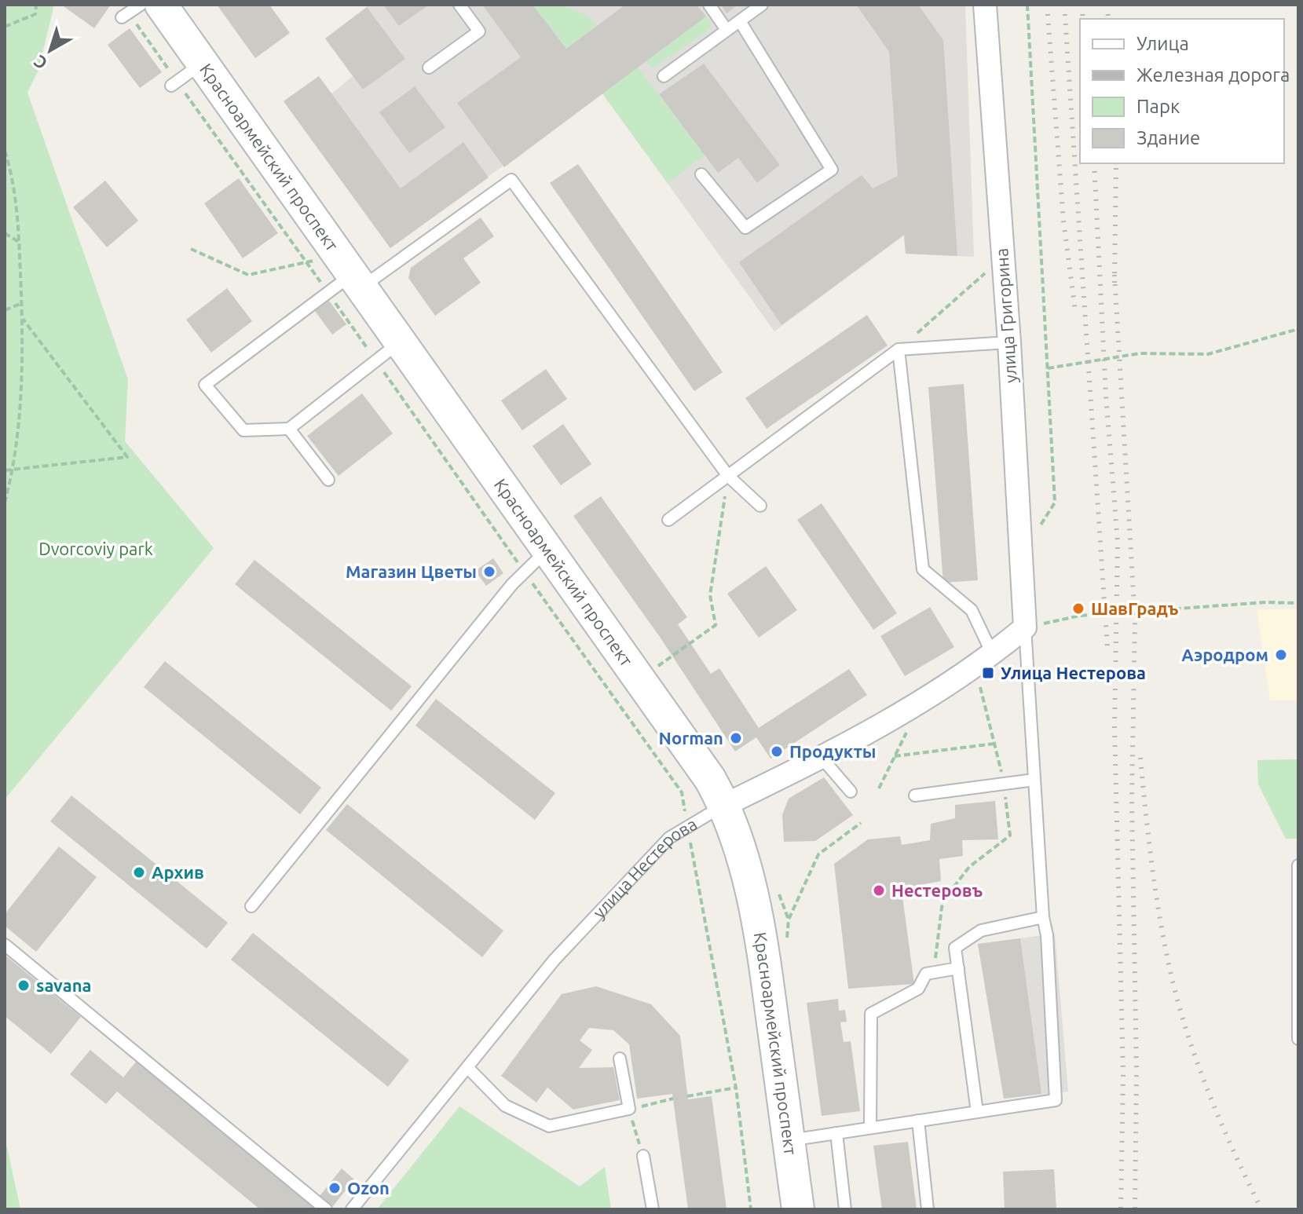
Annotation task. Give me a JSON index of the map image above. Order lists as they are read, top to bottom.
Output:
{
  "streets": {
    "main road": ["Красноармейский проспект"],
    "street": ["улица Григорина", "улица Нестерова"]
  },
  "crossings": [
    ["Красноармейский проспект", "улица Нестерова"],
    ["улица Григорина", "улица Нестерова"]
  ],
  "parks": ["Dvorcoviy park"],
  "places": {
    "other": [
      "Магазин Цветы",
      "ШавГрадъ",
      "Аэродром",
      "Norman",
      "Продукты",
      "Архив",
      "Нестеровъ",
      "savana",
      "Ozon"
    ],
    "transit": ["Улица Нестерова"]
  },
  "legend": [
    "Улица",
    "Железная дорога",
    "Парк",
    "Здание"
  ],
  "north": "bottom left"
}
